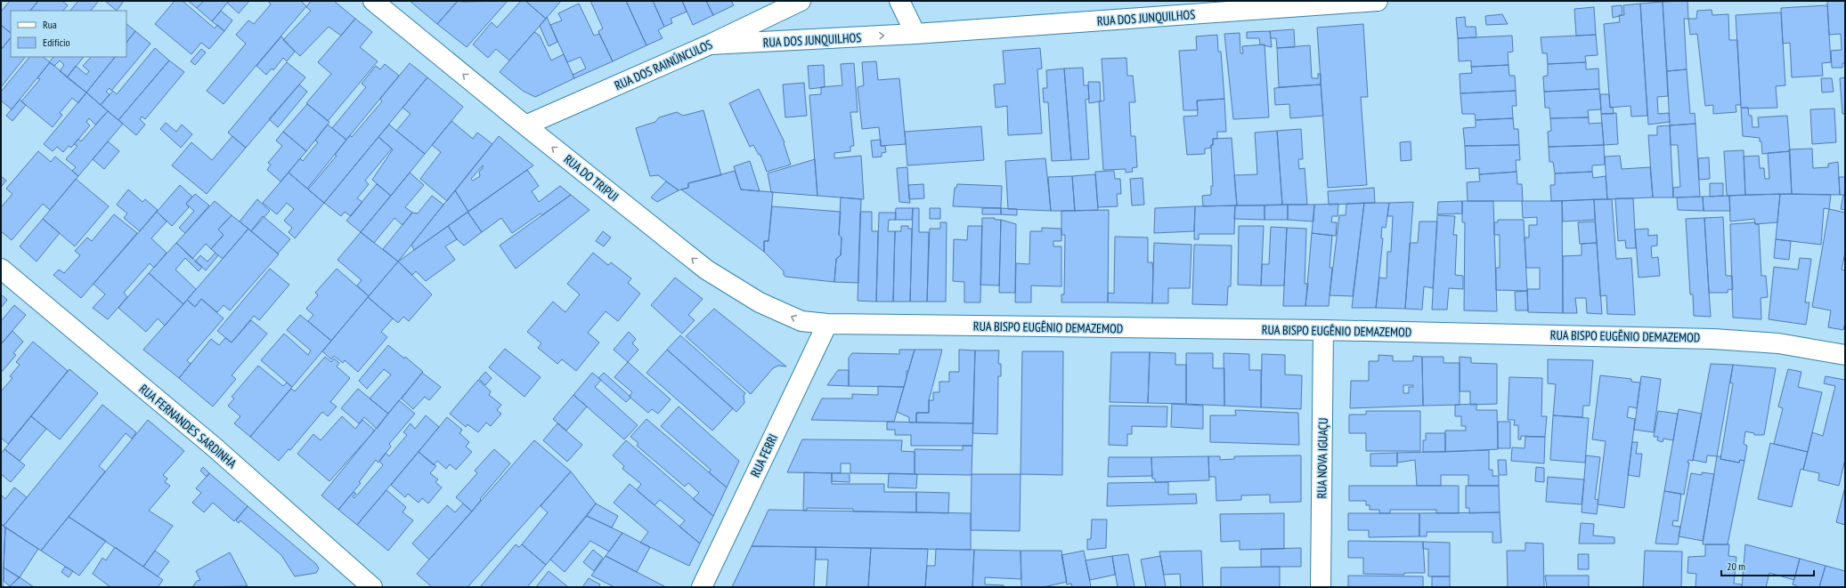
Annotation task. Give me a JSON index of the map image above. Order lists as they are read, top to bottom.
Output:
{
  "streets": {
    "street": [
      "RUA DOS JUNQUILHOS",
      "RUA DOS RAINÚNCULOS",
      "RUA DO TRIPUI",
      "RUA BISPO EUGÊNIO DEMAZEMOD",
      "RUA FERNANDES SARDINHA",
      "RUA FERRI",
      "RUA NOVA IGUAÇU"
    ]
  },
  "crossings": [
    ["RUA DOS JUNQUILHOS", "RUA DOS RAINÚNCULOS"],
    ["RUA DOS RAINÚNCULOS", "RUA DO TRIPUI"],
    ["RUA DO TRIPUI", "RUA BISPO EUGÊNIO DEMAZEMOD"],
    ["RUA DO TRIPUI", "RUA FERRI"],
    ["RUA BISPO EUGÊNIO DEMAZEMOD", "RUA FERRI"],
    ["RUA BISPO EUGÊNIO DEMAZEMOD", "RUA NOVA IGUAÇU"]
  ],
  "one_way": ["RUA DO TRIPUI"],
  "legend": ["Rua", "Edifício"],
  "scale_bar": "20 m"
}
